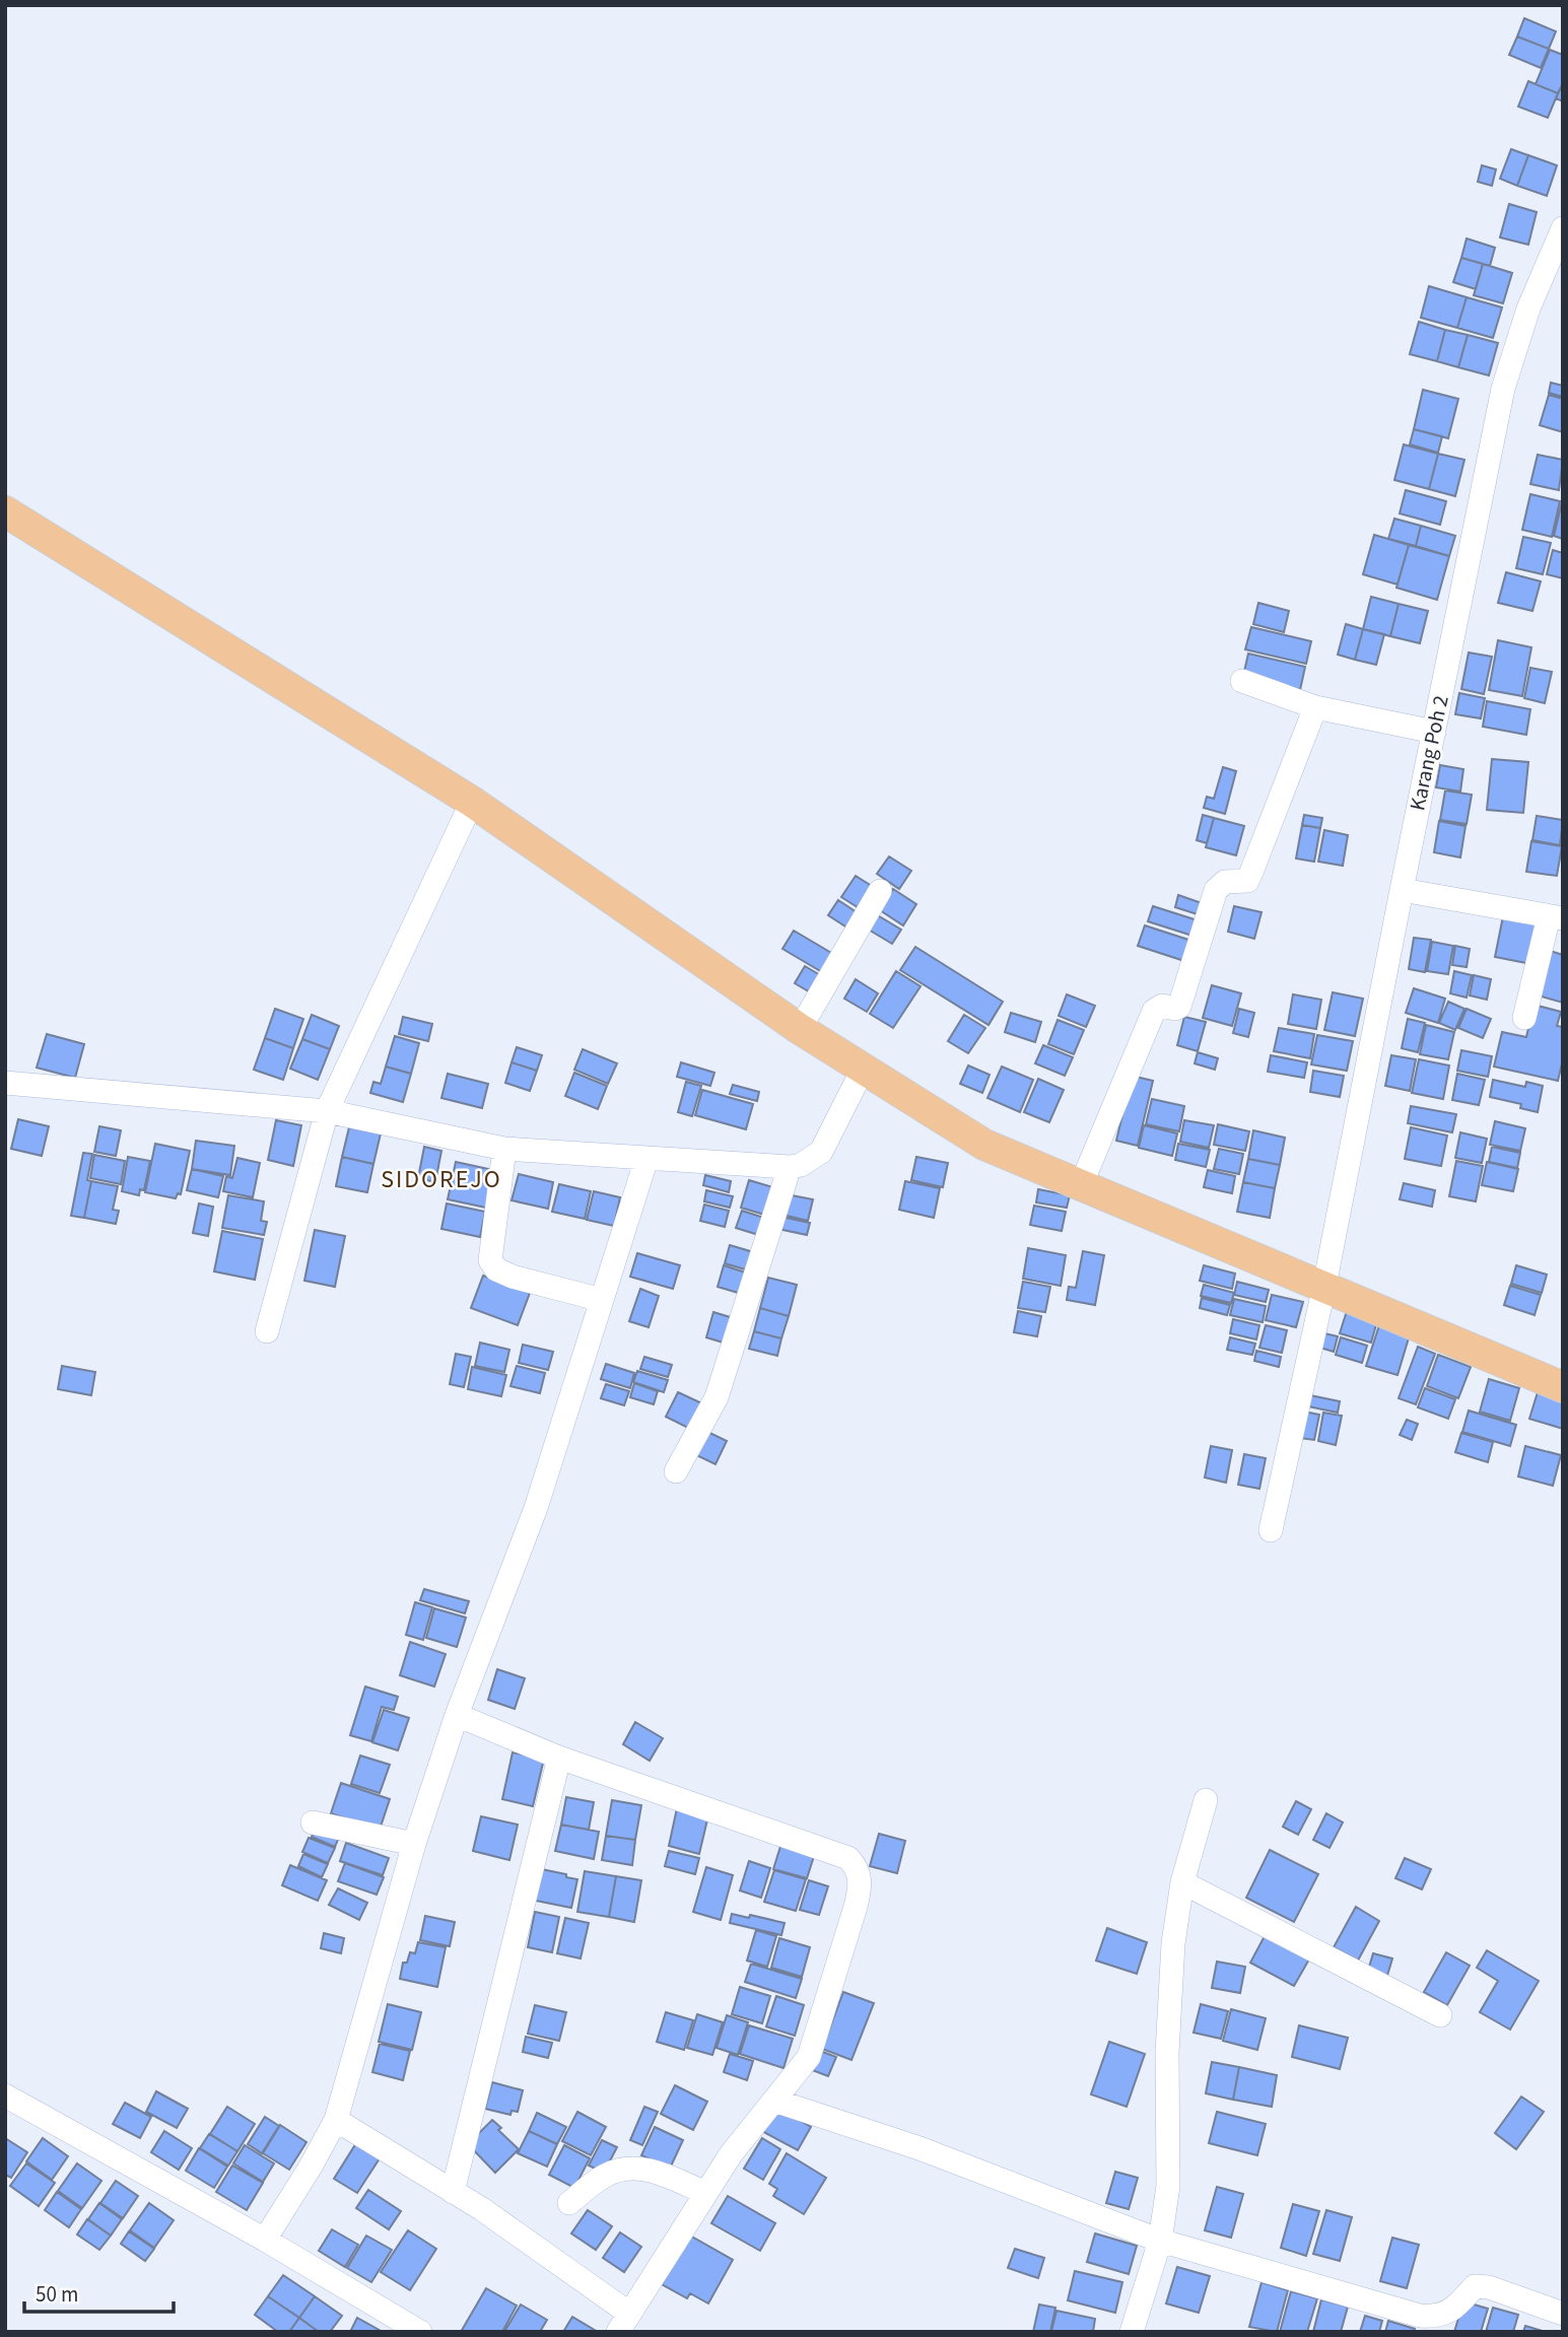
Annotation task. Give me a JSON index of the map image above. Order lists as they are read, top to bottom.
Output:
{
  "streets": {
    "street": ["Karang Poh 2"]
  },
  "districts": ["SIDOREJO"],
  "scale_bar": "50 m"
}
